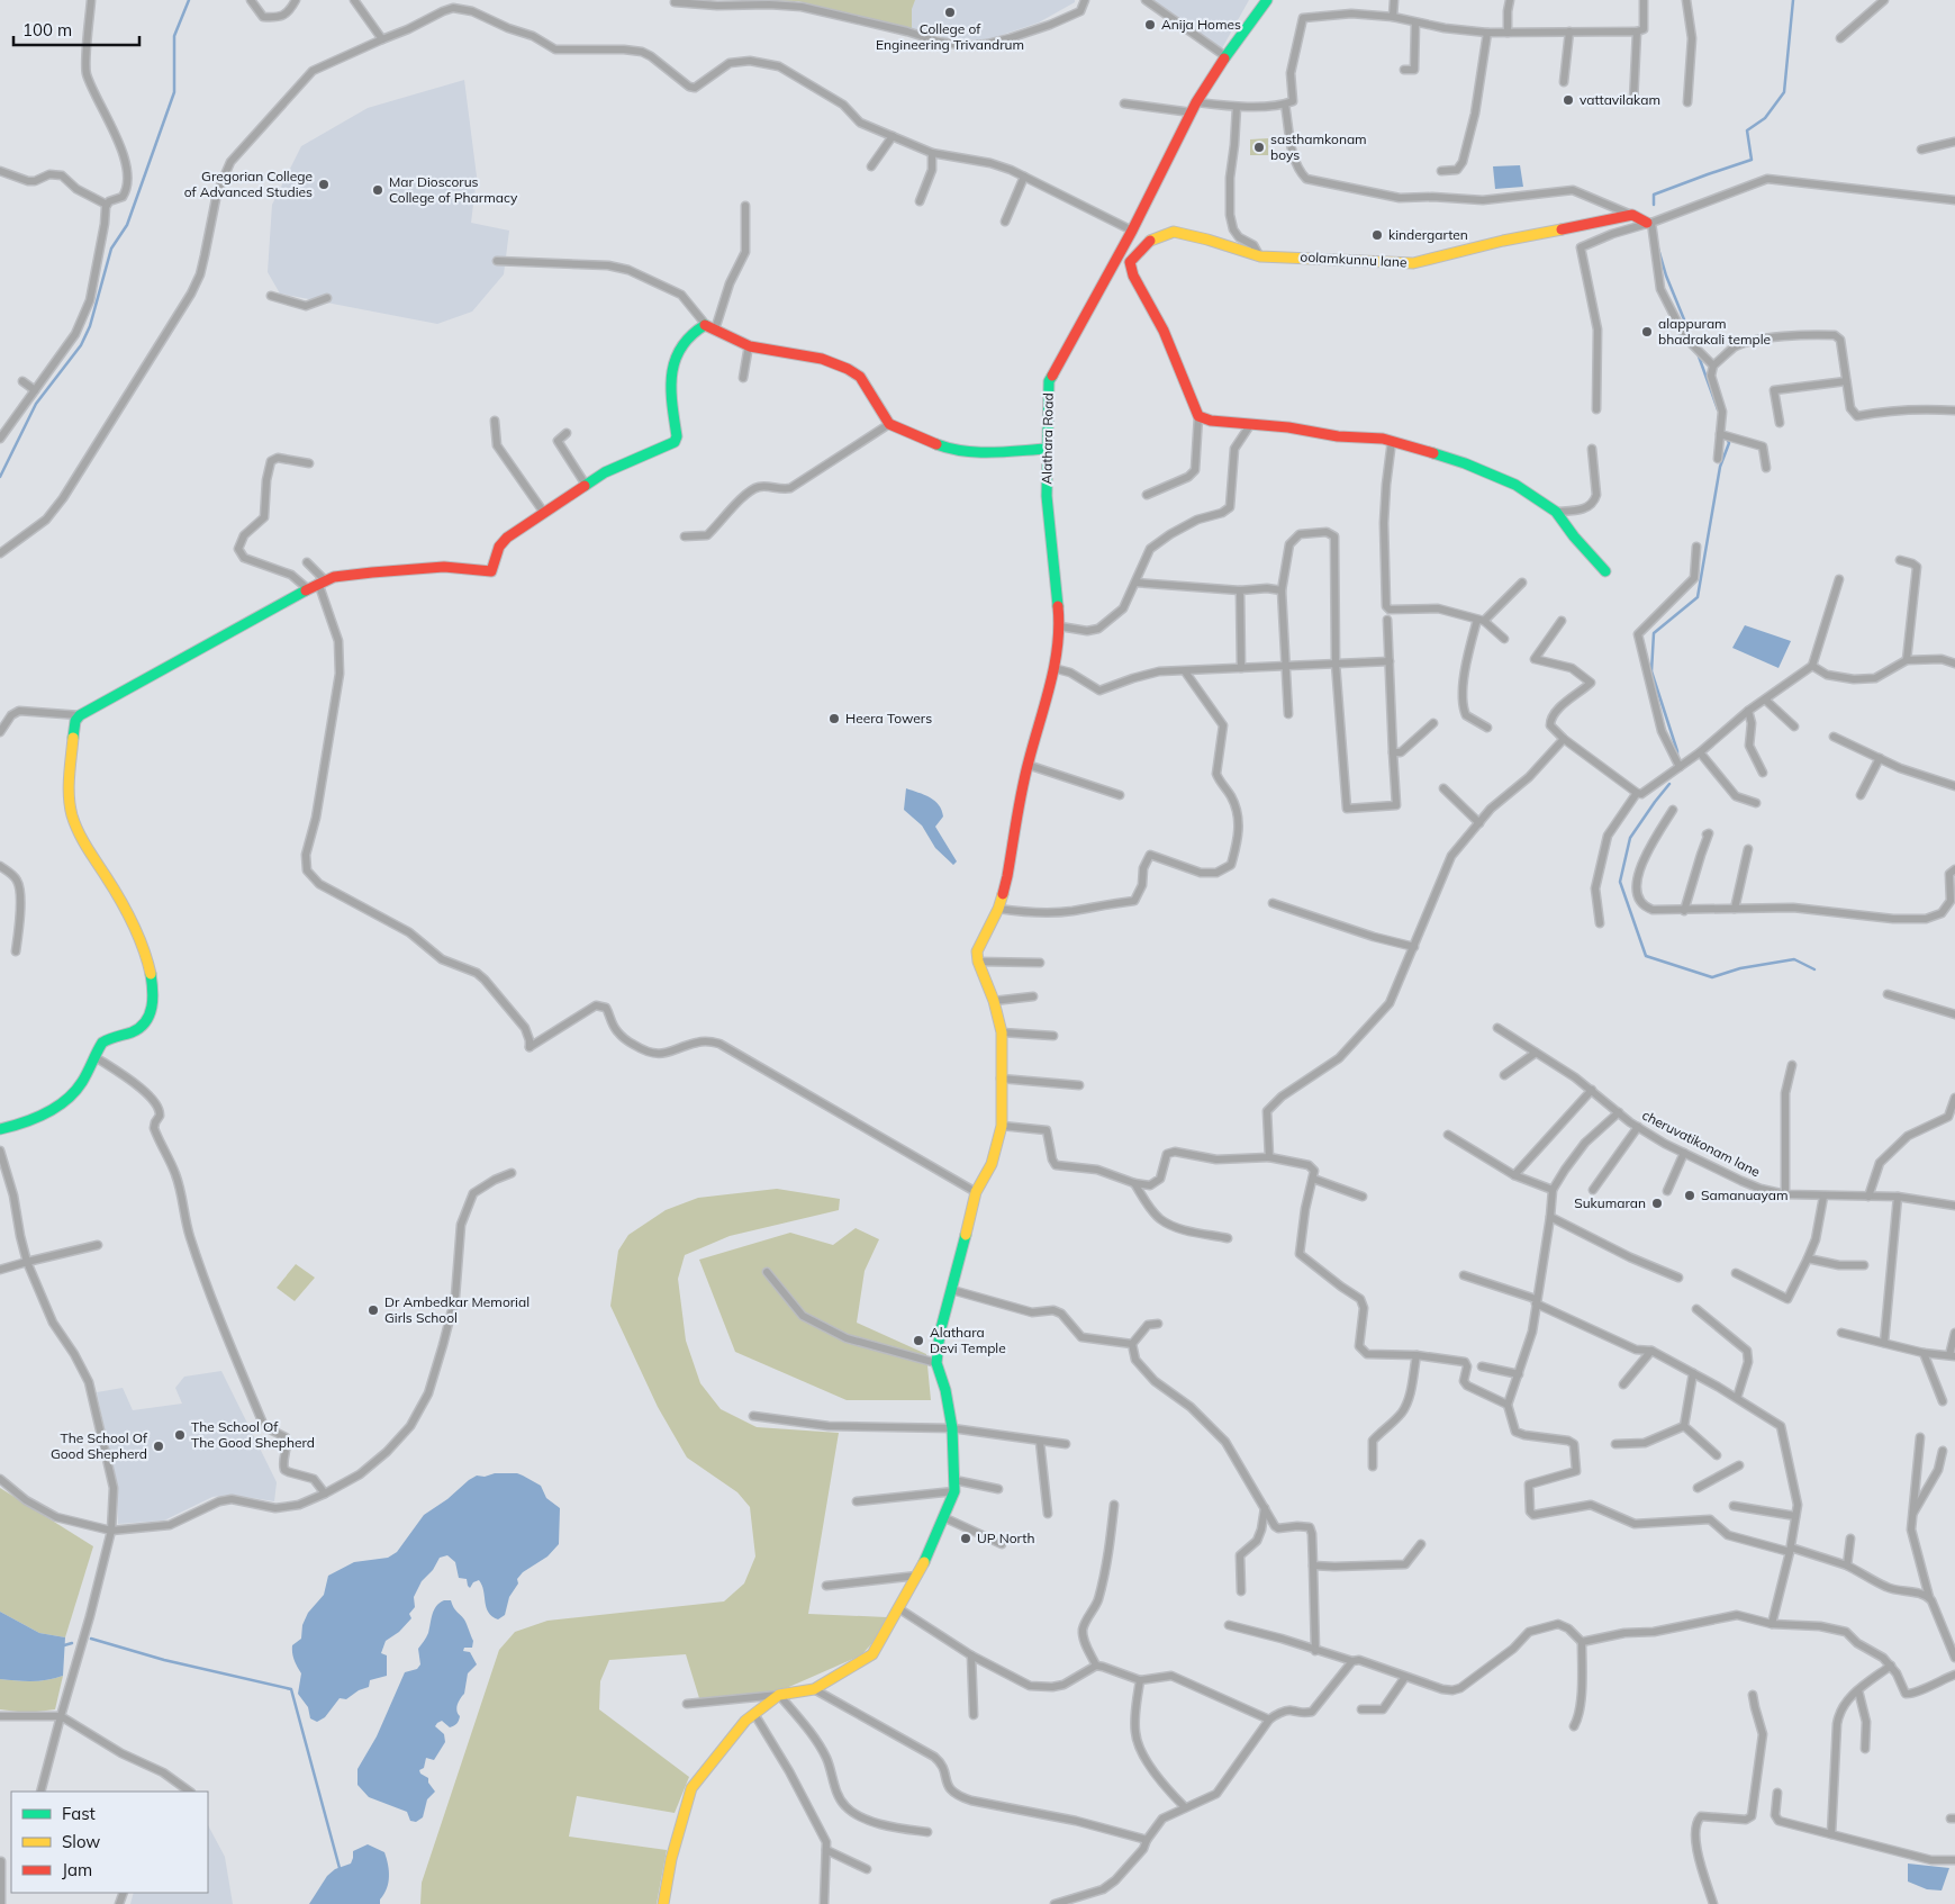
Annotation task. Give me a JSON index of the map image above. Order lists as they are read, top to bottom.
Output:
{
  "streets": {
    "street": ["oolamkunnu lane", "Alathara Road", "cheruvatikonam lane"]
  },
  "places": [
    "College of Engineering Trivandrum",
    "Anija Homes",
    "vattavilakam",
    "sasthamkonam boys",
    "Gregorian College of Advanced Studies",
    "Mar Dioscorus College of Pharmacy",
    "kindergarten",
    "alappuram bhadrakali temple",
    "Heera Towers",
    "Samanuayam",
    "Sukumaran",
    "Dr Ambedkar Memorial Girls School",
    "Alathara Devi Temple",
    "The School Of The Good Shepherd",
    "The School Of Good Shepherd",
    "UP North"
  ],
  "legend": ["Fast", "Slow", "Jam"],
  "scale_bar": "100 m"
}
